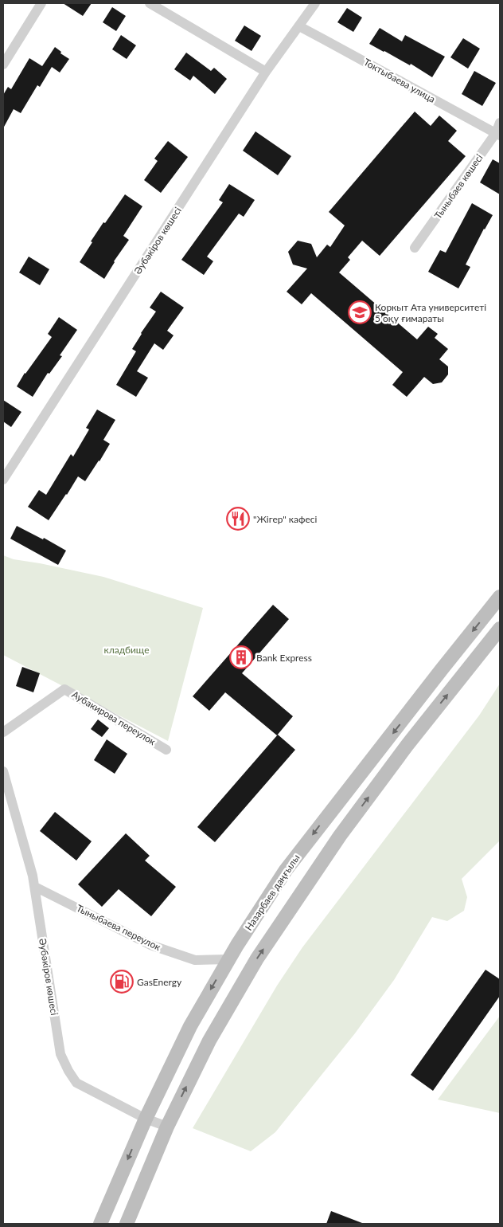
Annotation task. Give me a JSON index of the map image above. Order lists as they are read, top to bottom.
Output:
{
  "streets": {
    "main road": ["Назарбаев даңғылы"],
    "street": [
      "Токтыбаева улица",
      "Тыныбаев көшесі",
      "Әубәкіров көшесі",
      "Аубакирова переулок",
      "Тыныбаева переулок"
    ]
  },
  "crossings": [
    ["Токтыбаева улица", "Тыныбаев көшесі"],
    ["Токтыбаева улица", "Әубәкіров көшесі"],
    ["Әубәкіров көшесі", "Назарбаев даңғылы"],
    ["Әубәкіров көшесі", "Тыныбаева переулок"],
    ["Назарбаев даңғылы", "Тыныбаева переулок"]
  ],
  "parks": ["кладбище"],
  "places": {
    "school or university": ["Коркыт Ата университеті 5 оқу ғимараты"],
    "restaurant": ["\"Жігер\" кафесі"],
    "building": ["Bank Express"],
    "fuel station": ["GasEnergy"]
  }
}
